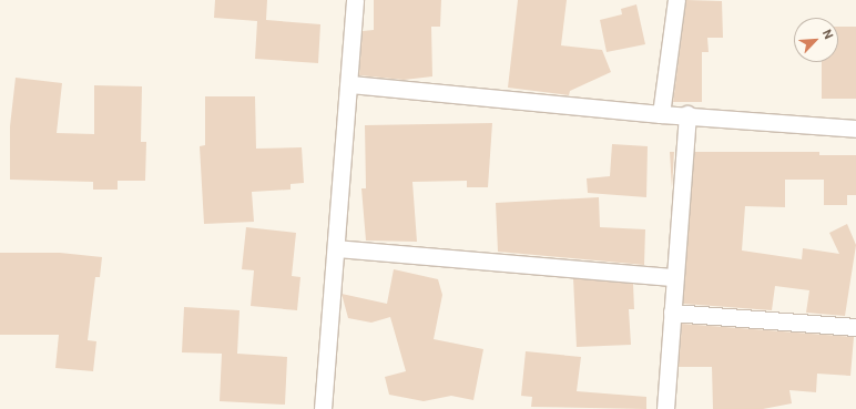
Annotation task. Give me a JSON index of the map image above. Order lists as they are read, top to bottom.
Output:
{
  "north": "top right"
}
